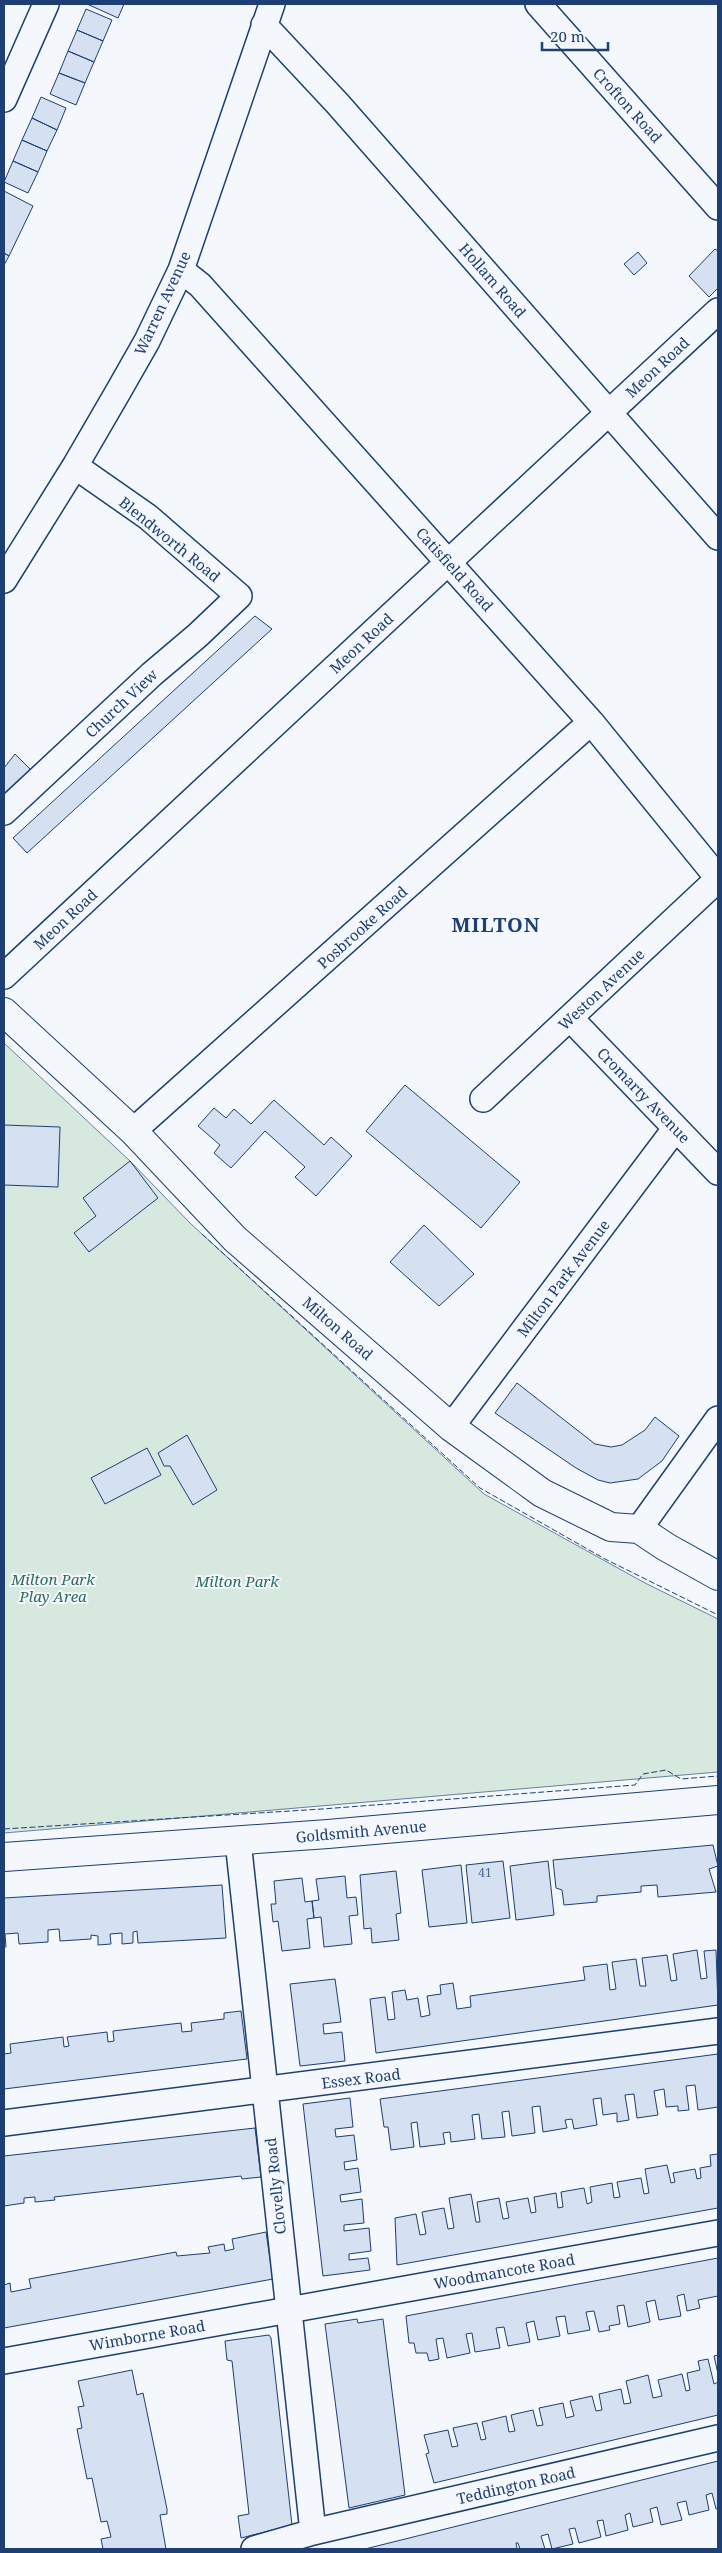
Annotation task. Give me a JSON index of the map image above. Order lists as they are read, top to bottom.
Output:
{
  "streets": {
    "main road": ["Milton Road", "Goldsmith Avenue"],
    "street": [
      "Crofton Road",
      "Hollam Road",
      "Warren Avenue",
      "Meon Road",
      "Blendworth Road",
      "Catisfield Road",
      "Church View",
      "Posbrooke Road",
      "Weston Avenue",
      "Cromarty Avenue",
      "Milton Park Avenue",
      "Essex Road",
      "Clovelly Road",
      "Woodmancote Road",
      "Wimborne Road",
      "Teddington Road"
    ]
  },
  "crossings": [
    ["Hollam Road", "Warren Avenue"],
    ["Hollam Road", "Meon Road"],
    ["Warren Avenue", "Blendworth Road"],
    ["Warren Avenue", "Catisfield Road"],
    ["Meon Road", "Catisfield Road"],
    ["Blendworth Road", "Church View"],
    ["Catisfield Road", "Posbrooke Road"],
    ["Catisfield Road", "Weston Avenue"],
    ["Posbrooke Road", "Milton Road"],
    ["Weston Avenue", "Cromarty Avenue"],
    ["Cromarty Avenue", "Milton Park Avenue"],
    ["Milton Park Avenue", "Milton Road"],
    ["Goldsmith Avenue", "Clovelly Road"],
    ["Essex Road", "Clovelly Road"],
    ["Clovelly Road", "Woodmancote Road"],
    ["Clovelly Road", "Wimborne Road"],
    ["Clovelly Road", "Teddington Road"],
    ["Woodmancote Road", "Wimborne Road"]
  ],
  "districts": ["MILTON"],
  "parks": ["Milton Park Play Area", "Milton Park"],
  "house_numbers": ["41"],
  "scale_bar": "20 m"
}
